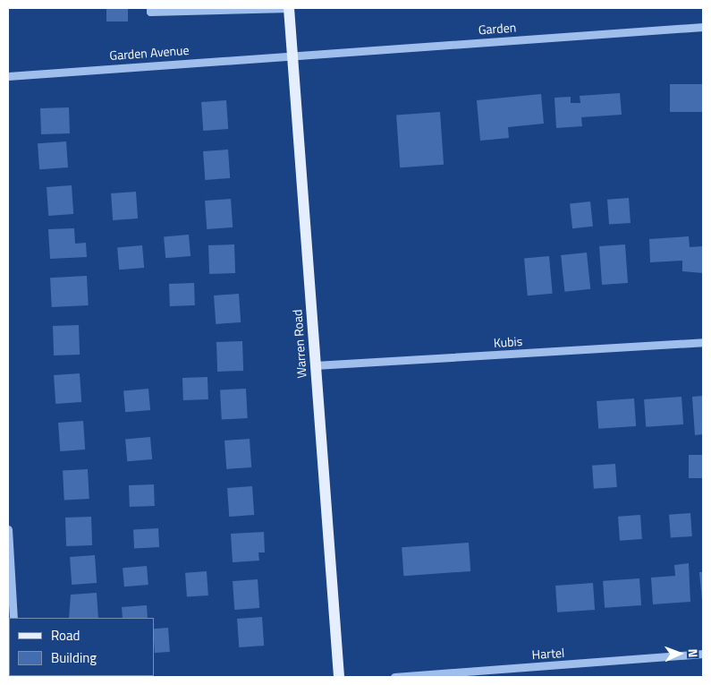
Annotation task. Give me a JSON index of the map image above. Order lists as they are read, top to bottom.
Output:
{
  "streets": {
    "main road": ["Warren Road"],
    "street": [
      "Garden",
      "Garden Avenue",
      "Kubis",
      "Hartel"
    ]
  },
  "crossings": [
    ["Garden", "Garden Avenue"],
    ["Garden", "Warren Road"],
    ["Garden Avenue", "Warren Road"],
    ["Kubis", "Warren Road"]
  ],
  "legend": ["Road", "Building"],
  "north": "right"
}
